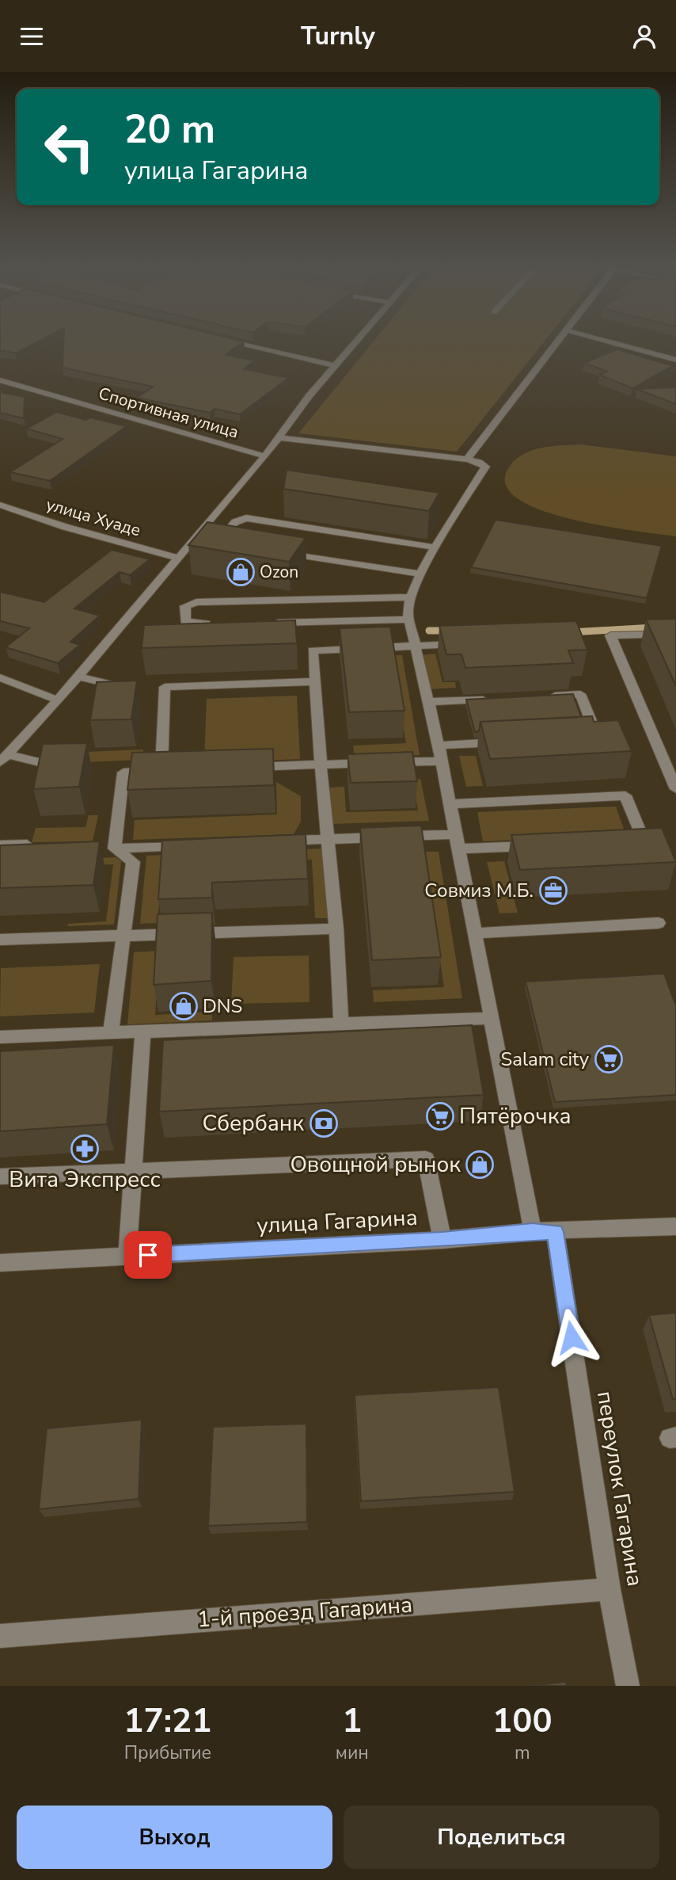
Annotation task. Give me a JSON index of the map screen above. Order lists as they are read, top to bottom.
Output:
{
  "streets": {
    "street": [
      "Спортивная улица",
      "улица Хуаде",
      "улица Гагарина",
      "переулок Гагарина",
      "1-й проезд Гагарина"
    ]
  },
  "crossings": [
    ["улица Гагарина", "переулок Гагарина"],
    ["переулок Гагарина", "1-й проезд Гагарина"]
  ],
  "places": {
    "shop": ["Ozon", "DNS", "Овощной рынок"],
    "office": ["Совмиз М.Б."],
    "supermarket": ["Salam city", "Пятёрочка"],
    "bank": ["Сбербанк"],
    "pharmacy": ["Вита Экспресс"]
  },
  "page": {
    "header": "Turnly",
    "turn": ["20 m", "улица Гагарина"],
    "eta": [
      "17:21",
      "Прибытие",
      "1",
      "мин",
      "100",
      "m"
    ],
    "buttons": ["Выход", "Поделиться"]
  }
}
